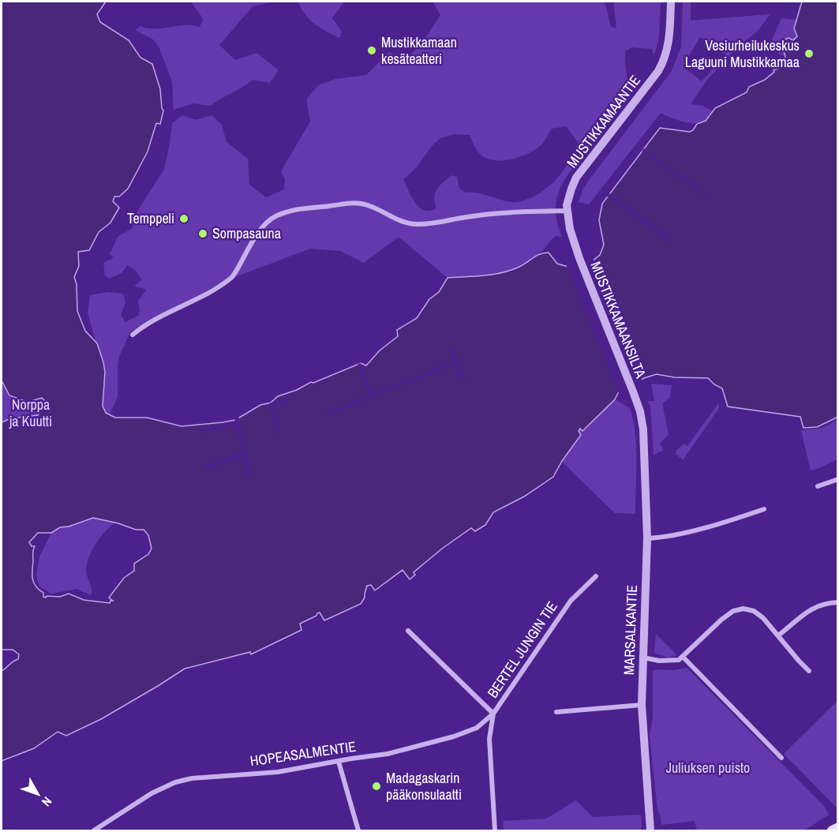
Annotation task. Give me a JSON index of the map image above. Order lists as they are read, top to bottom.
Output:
{
  "streets": {
    "street": [
      "MUSTIKKAMAANTIE",
      "MUSTIKKAMAANSILTA",
      "MARSALKANTIE",
      "BERTEL JUNGIN TIE",
      "HOPEASALMENTIE"
    ]
  },
  "crossings": [
    ["MUSTIKKAMAANTIE", "MUSTIKKAMAANSILTA"],
    ["MUSTIKKAMAANSILTA", "MARSALKANTIE"],
    ["BERTEL JUNGIN TIE", "HOPEASALMENTIE"]
  ],
  "parks": ["Norppa ja Kuutti", "Juliuksen puisto"],
  "places": [
    "Mustikkamaan kesäteatteri",
    "Vesiurheilukeskus Laguuni Mustikkamaa",
    "Temppeli",
    "Sompasauna",
    "Madagaskarin pääkonsulaatti"
  ],
  "north": "bottom right"
}
